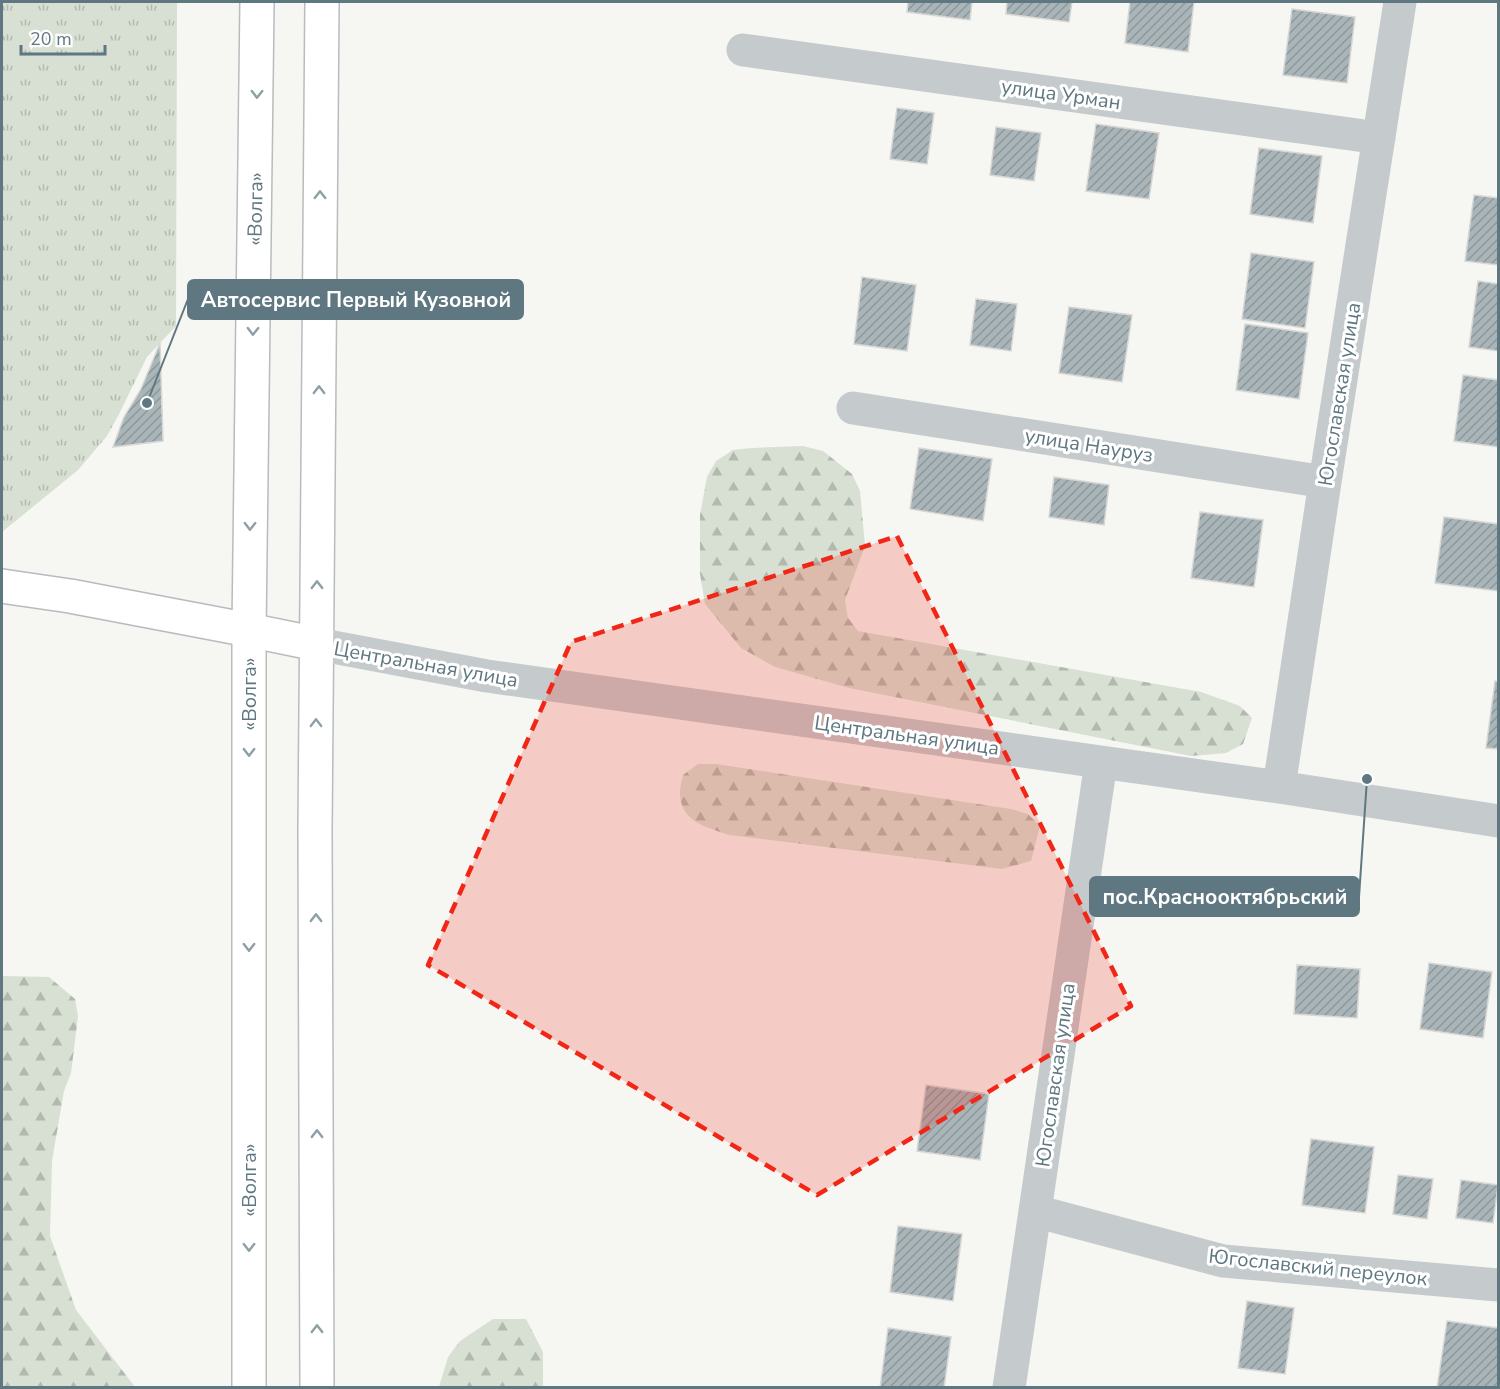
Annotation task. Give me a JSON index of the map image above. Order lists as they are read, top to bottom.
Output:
{
  "streets": {
    "main road": ["«Волга»"],
    "street": [
      "улица Урман",
      "Югославская улица",
      "улица Науруз",
      "Центральная улица",
      "Югославский переулок"
    ]
  },
  "crossings": [
    ["улица Урман", "Югославская улица"],
    ["Югославская улица", "улица Науруз"],
    ["Югославская улица", "Центральная улица"],
    ["Югославская улица", "Югославский переулок"]
  ],
  "places": ["Автосервис Первый Кузовной", "пос.Краснооктябрьский"],
  "scale_bar": "20 m"
}
